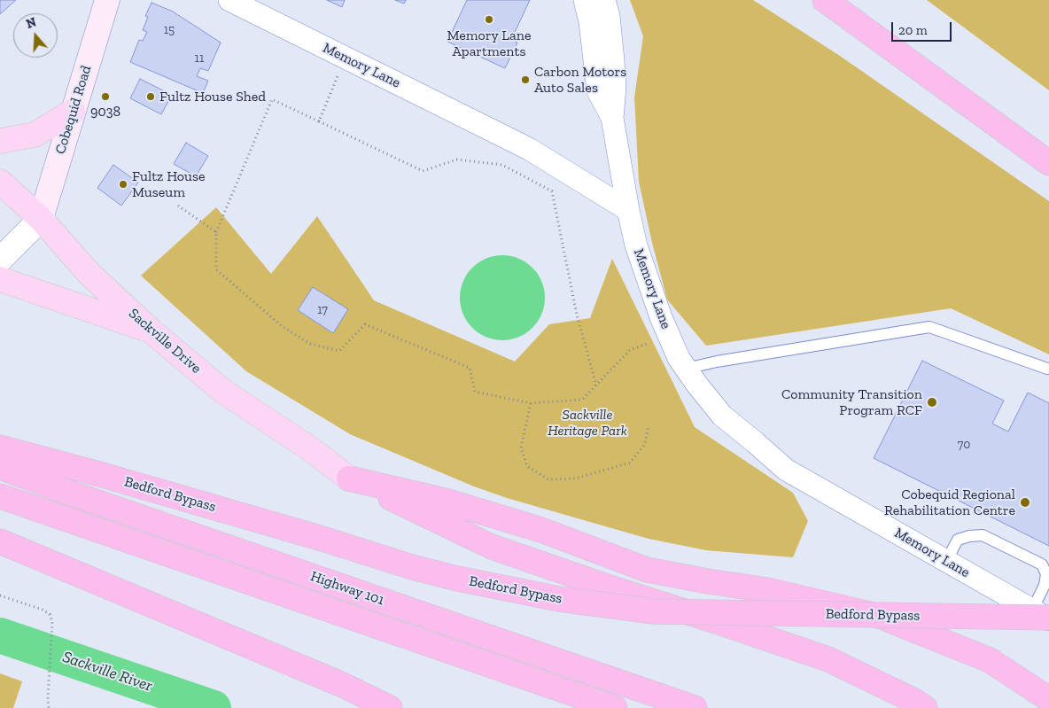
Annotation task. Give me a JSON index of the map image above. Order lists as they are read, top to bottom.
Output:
{
  "streets": {
    "highway": ["Bedford Bypass", "Highway 101"],
    "main road": ["Cobequid Road", "Sackville Drive"],
    "street": ["Memory Lane"]
  },
  "crossings": [
    ["Memory Lane", "Bedford Bypass"],
    ["Cobequid Road", "Sackville Drive"]
  ],
  "water": ["Sackville River"],
  "parks": ["Sackville Heritage Park"],
  "places": [
    "Memory Lane Apartments",
    "Carbon Motors Auto Sales",
    "9038",
    "Fultz House Shed",
    "Fultz House Museum",
    "Community Transition Program RCF",
    "Cobequid Regional Rehabilitation Centre"
  ],
  "house_numbers": [
    "15",
    "11",
    "17",
    "70"
  ],
  "scale_bar": "20 m",
  "north": "top"
}
